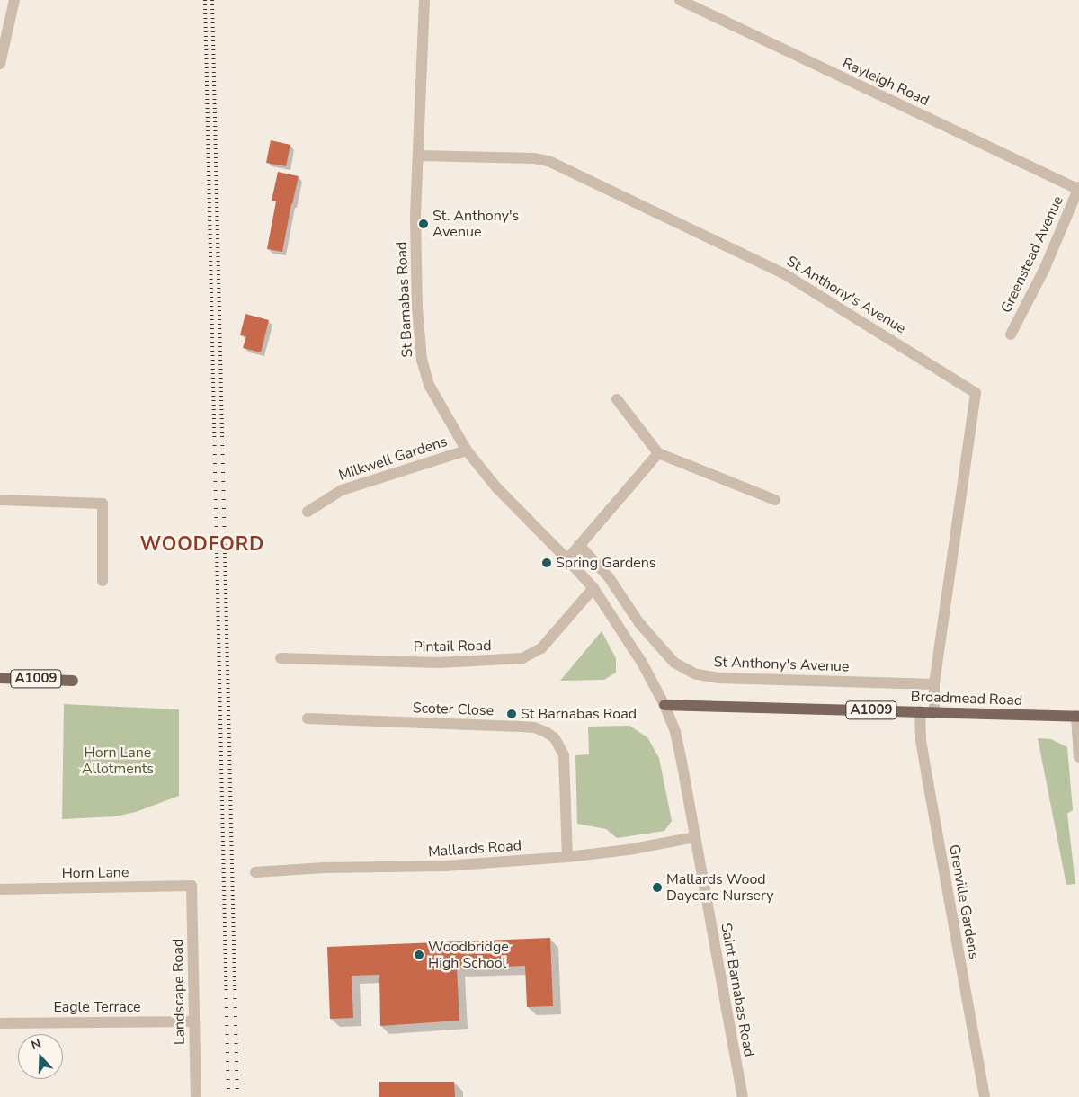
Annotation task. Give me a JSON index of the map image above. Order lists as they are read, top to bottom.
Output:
{
  "streets": {
    "main road": ["A1009", "Broadmead Road"],
    "street": [
      "Rayleigh Road",
      "Greenstead Avenue",
      "St Anthony's Avenue",
      "St Barnabas Road",
      "Milkwell Gardens",
      "Pintail Road",
      "Scoter Close",
      "Mallards Road",
      "Horn Lane",
      "Grenville Gardens",
      "Saint Barnabas Road",
      "Landscape Road",
      "Eagle Terrace"
    ]
  },
  "crossings": [
    ["Rayleigh Road", "Greenstead Avenue"],
    ["St Anthony's Avenue", "St Barnabas Road"],
    ["St Anthony's Avenue", "Broadmead Road"],
    ["St Barnabas Road", "Milkwell Gardens"],
    ["St Barnabas Road", "Pintail Road"],
    ["St Barnabas Road", "Broadmead Road"],
    ["St Barnabas Road", "Saint Barnabas Road"],
    ["Broadmead Road", "Grenville Gardens"],
    ["Broadmead Road", "Saint Barnabas Road"],
    ["Scoter Close", "Mallards Road"],
    ["Mallards Road", "Saint Barnabas Road"],
    ["Horn Lane", "Landscape Road"],
    ["Landscape Road", "Eagle Terrace"]
  ],
  "districts": ["WOODFORD"],
  "parks": ["Horn Lane Allotments"],
  "places": [
    "St. Anthony's Avenue",
    "Spring Gardens",
    "St Barnabas Road",
    "Mallards Wood Daycare Nursery",
    "Woodbridge High School"
  ],
  "north": "top"
}
